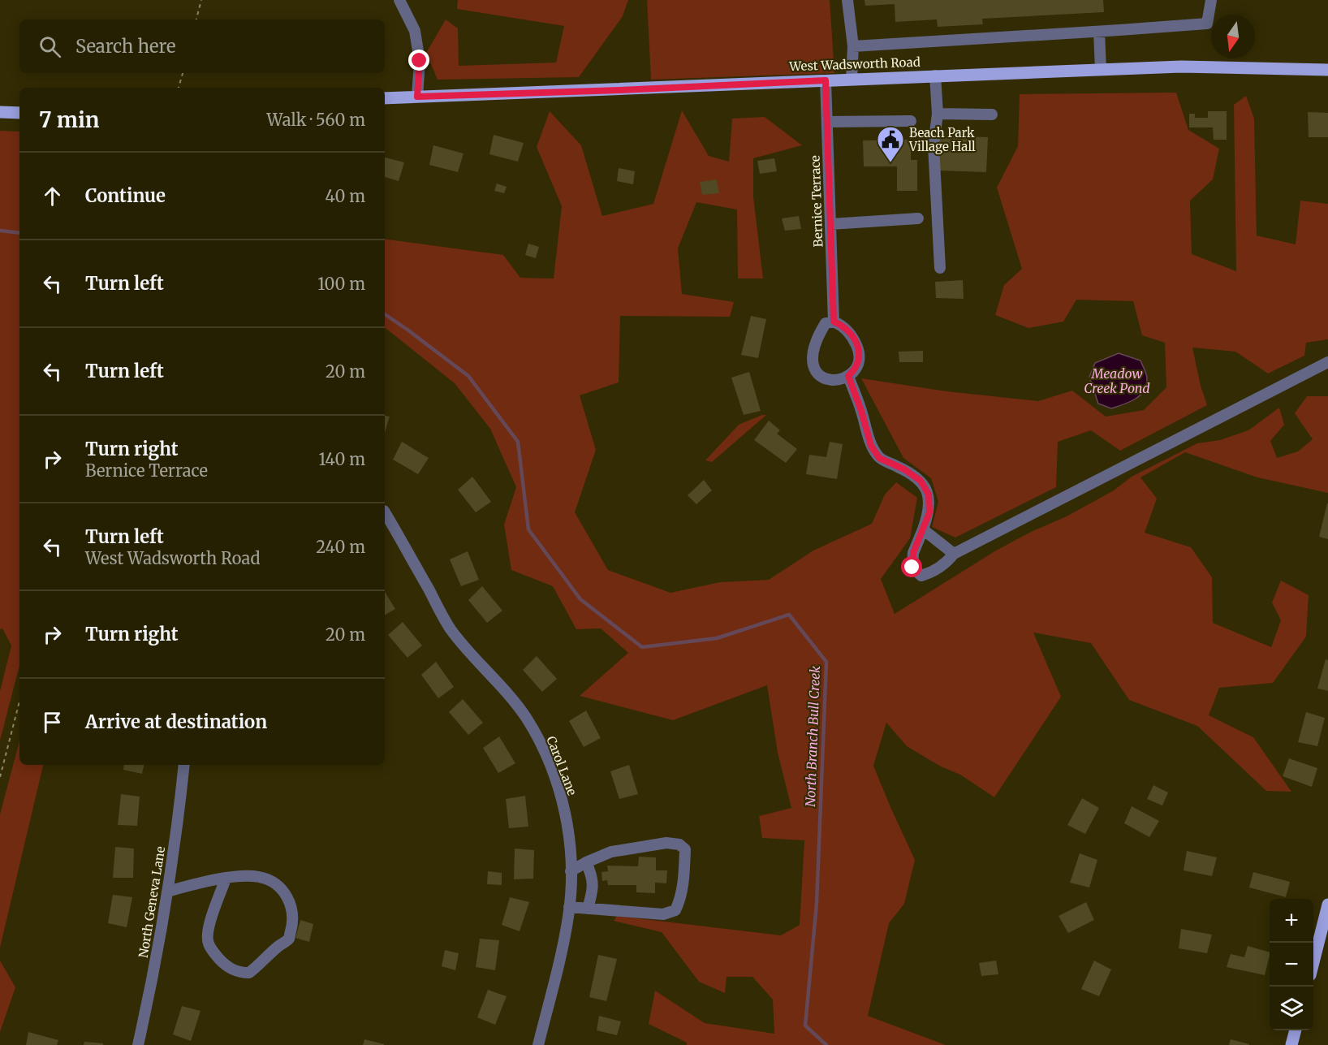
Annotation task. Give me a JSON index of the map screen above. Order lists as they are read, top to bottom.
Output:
{
  "streets": {
    "main road": ["West Wadsworth Road"],
    "street": ["Bernice Terrace", "Carol Lane", "North Geneva Lane"]
  },
  "crossings": [
    ["West Wadsworth Road", "Bernice Terrace"]
  ],
  "water": ["Meadow Creek Pond", "North Branch Bull Creek"],
  "places": {
    "public building": ["Beach Park Village Hall"]
  },
  "north": "bottom",
  "page": {
    "search": "Search here",
    "heading": ["7 min", "Walk · 560 m"],
    "list": [
      ["Continue", "40 m"],
      ["Turn left", "100 m"],
      ["Turn left", "20 m"],
      ["Turn right", "Bernice Terrace", "140 m"],
      ["Turn left", "West Wadsworth Road", "240 m"],
      ["Turn right", "20 m"],
      "Arrive at destination"
    ],
    "map_buttons": ["+", "−"]
  }
}
